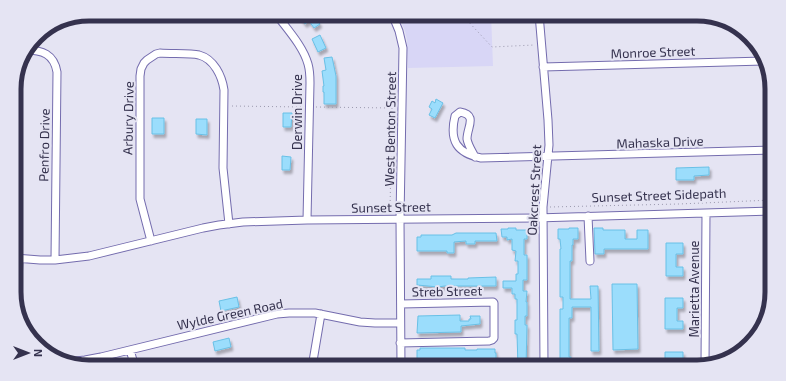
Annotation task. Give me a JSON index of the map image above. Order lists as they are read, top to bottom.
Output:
{
  "streets": {
    "street": [
      "Monroe Street",
      "Derwin Drive",
      "Arbury Drive",
      "West Benton Street",
      "Mahaska Drive",
      "Penfro Drive",
      "Oakcrest Street",
      "Sunset Street",
      "Marietta Avenue",
      "Streb Street",
      "Wylde Green Road"
    ],
    "path": ["Sunset Street Sidepath"]
  },
  "crossings": [
    ["Monroe Street", "Oakcrest Street"],
    ["Derwin Drive", "Sunset Street"],
    ["Arbury Drive", "Sunset Street"],
    ["West Benton Street", "Sunset Street"],
    ["West Benton Street", "Streb Street"],
    ["West Benton Street", "Wylde Green Road"],
    ["Mahaska Drive", "Oakcrest Street"],
    ["Penfro Drive", "Sunset Street"],
    ["Oakcrest Street", "Sunset Street"],
    ["Sunset Street", "Marietta Avenue"]
  ],
  "north": "right"
}
